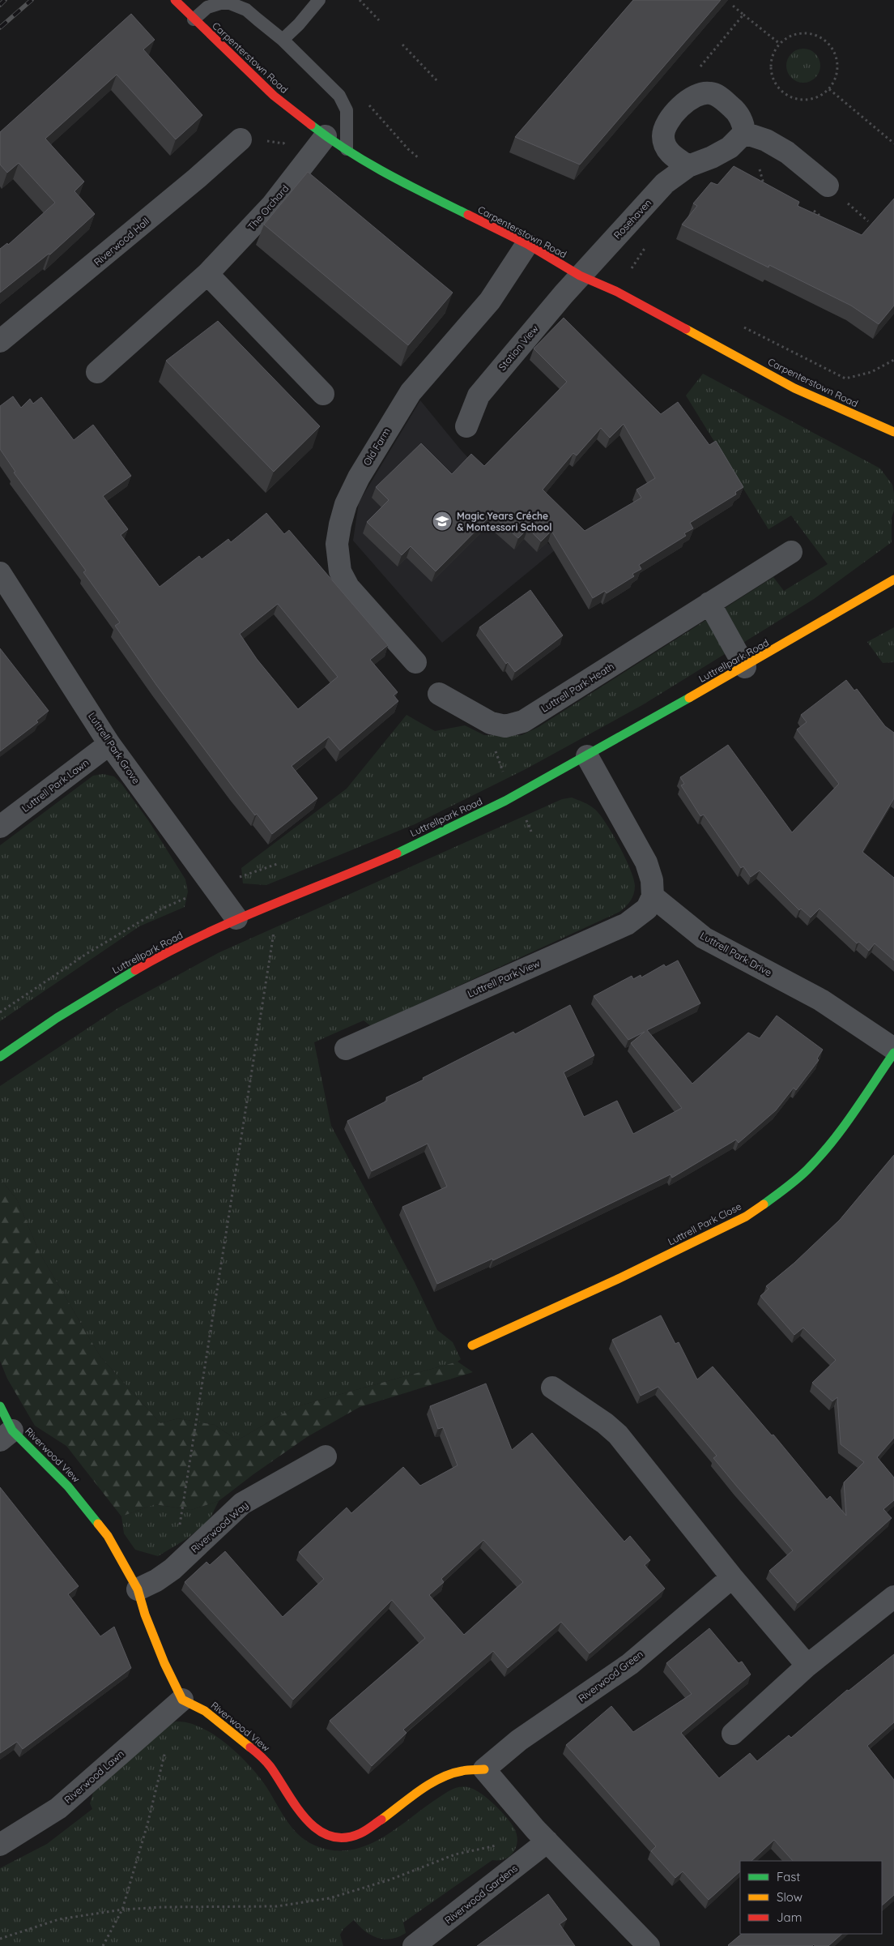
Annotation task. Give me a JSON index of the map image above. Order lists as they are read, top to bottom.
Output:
{
  "streets": {
    "street": [
      "Carpenterstown Road",
      "The Orchard",
      "Rosehaven",
      "Riverwood Hall",
      "Station View",
      "Old Farm",
      "Luttrellpark Road",
      "Luttrell Park Heath",
      "Luttrell Park Grove",
      "Luttrell Park Lawn",
      "Luttrell Park Drive",
      "Luttrell Park View",
      "Luttrell Park Close",
      "Riverwood View",
      "Riverwood Way",
      "Riverwood Green",
      "Riverwood Lawn",
      "Riverwood Gardens"
    ]
  },
  "crossings": [
    ["Carpenterstown Road", "The Orchard"],
    ["Carpenterstown Road", "Rosehaven"],
    ["Carpenterstown Road", "Station View"],
    ["Carpenterstown Road", "Old Farm"],
    ["Rosehaven", "Station View"],
    ["Luttrellpark Road", "Luttrell Park Grove"],
    ["Luttrell Park Grove", "Luttrell Park Lawn"],
    ["Luttrell Park Drive", "Luttrell Park View"],
    ["Riverwood View", "Riverwood Way"],
    ["Riverwood View", "Riverwood Green"],
    ["Riverwood View", "Riverwood Lawn"]
  ],
  "places": {
    "school or university": ["Magic Years Créche & Montessori School"]
  },
  "legend": ["Fast", "Slow", "Jam"]
}
